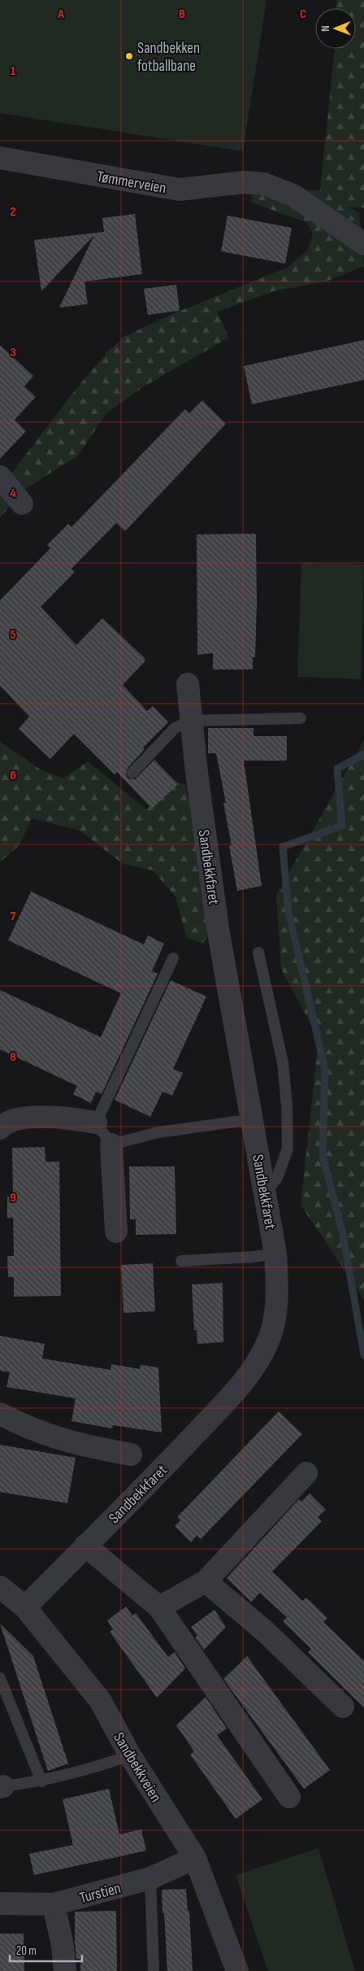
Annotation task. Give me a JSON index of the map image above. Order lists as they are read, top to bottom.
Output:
{
  "streets": {
    "street": [
      "Tømmerveien",
      "Sandbekkfaret",
      "Sandbekkveien",
      "Turstien"
    ]
  },
  "crossings": [
    ["Sandbekkfaret", "Sandbekkveien"],
    ["Sandbekkveien", "Turstien"]
  ],
  "places": ["Sandbekken fotballbane"],
  "scale_bar": "20 m",
  "north": "left",
  "grid": {
    "columns": ["A", "B", "C"],
    "rows": [
      "1",
      "2",
      "3",
      "4",
      "5",
      "6",
      "7",
      "8",
      "9"
    ]
  }
}
